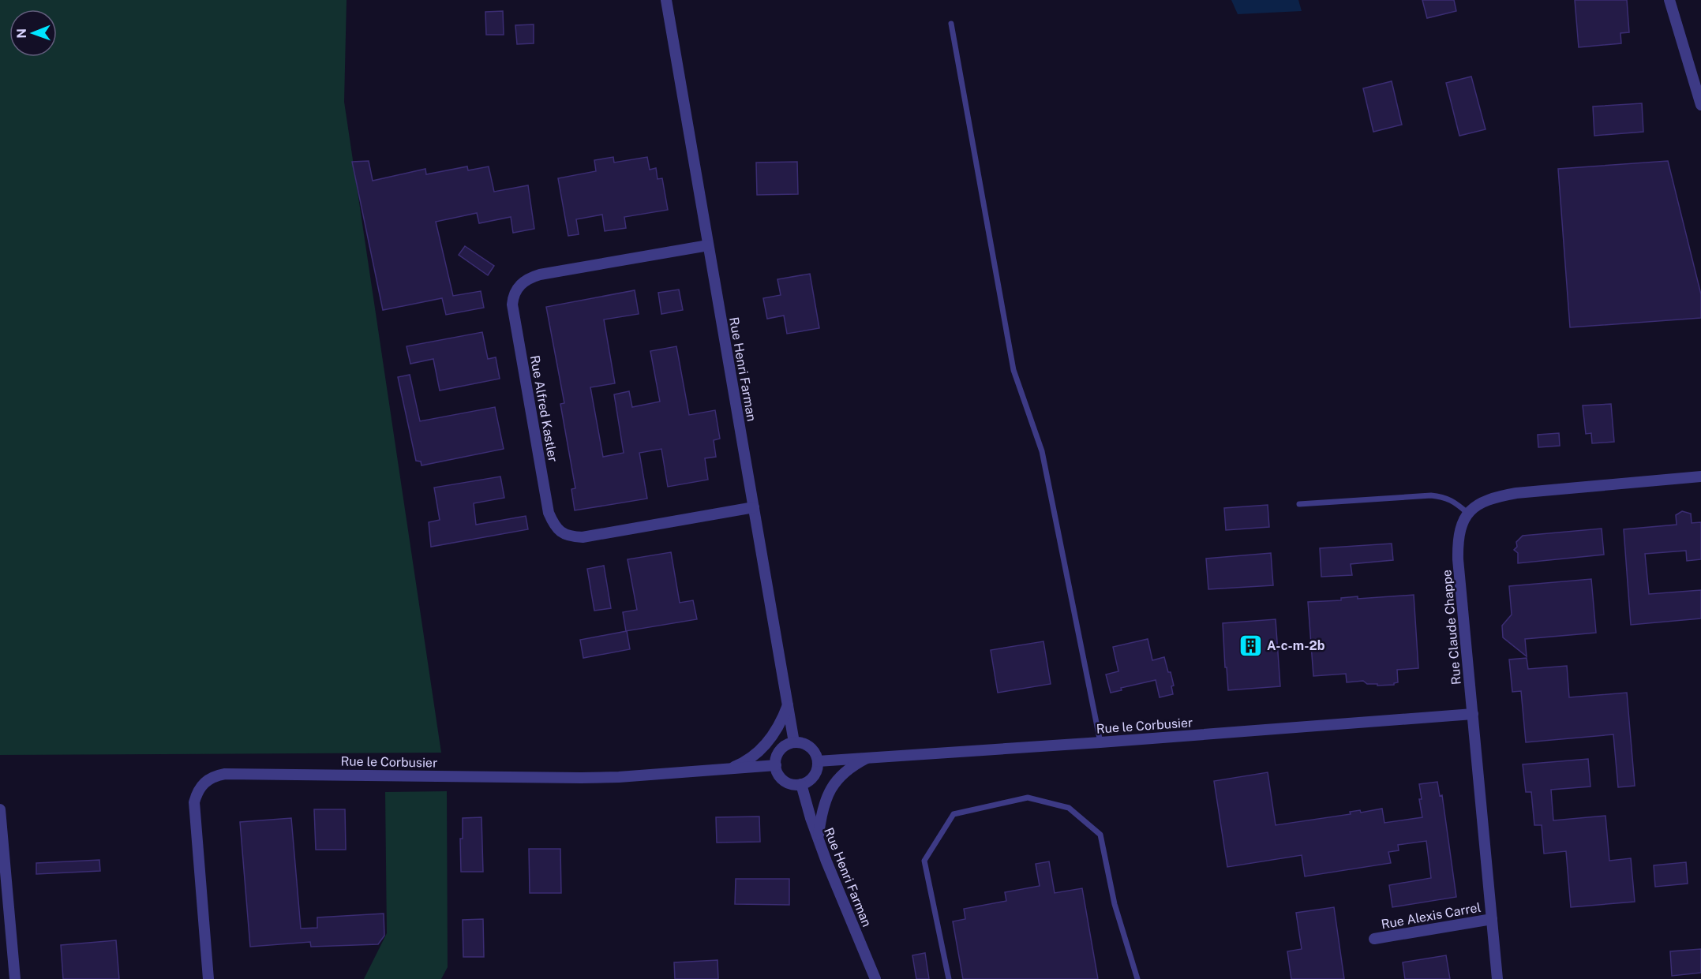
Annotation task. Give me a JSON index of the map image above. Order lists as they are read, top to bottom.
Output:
{
  "streets": {
    "street": [
      "Rue Henri Farman",
      "Rue Alfred Kastler",
      "Rue Claude Chappe",
      "Rue le Corbusier",
      "Rue Alexis Carrel"
    ]
  },
  "crossings": [
    ["Rue Henri Farman", "Rue Alfred Kastler"],
    ["Rue Henri Farman", "Rue le Corbusier"],
    ["Rue Claude Chappe", "Rue le Corbusier"],
    ["Rue Claude Chappe", "Rue Alexis Carrel"]
  ],
  "places": {
    "building": ["A-c-m-2b"]
  },
  "north": "left"
}
